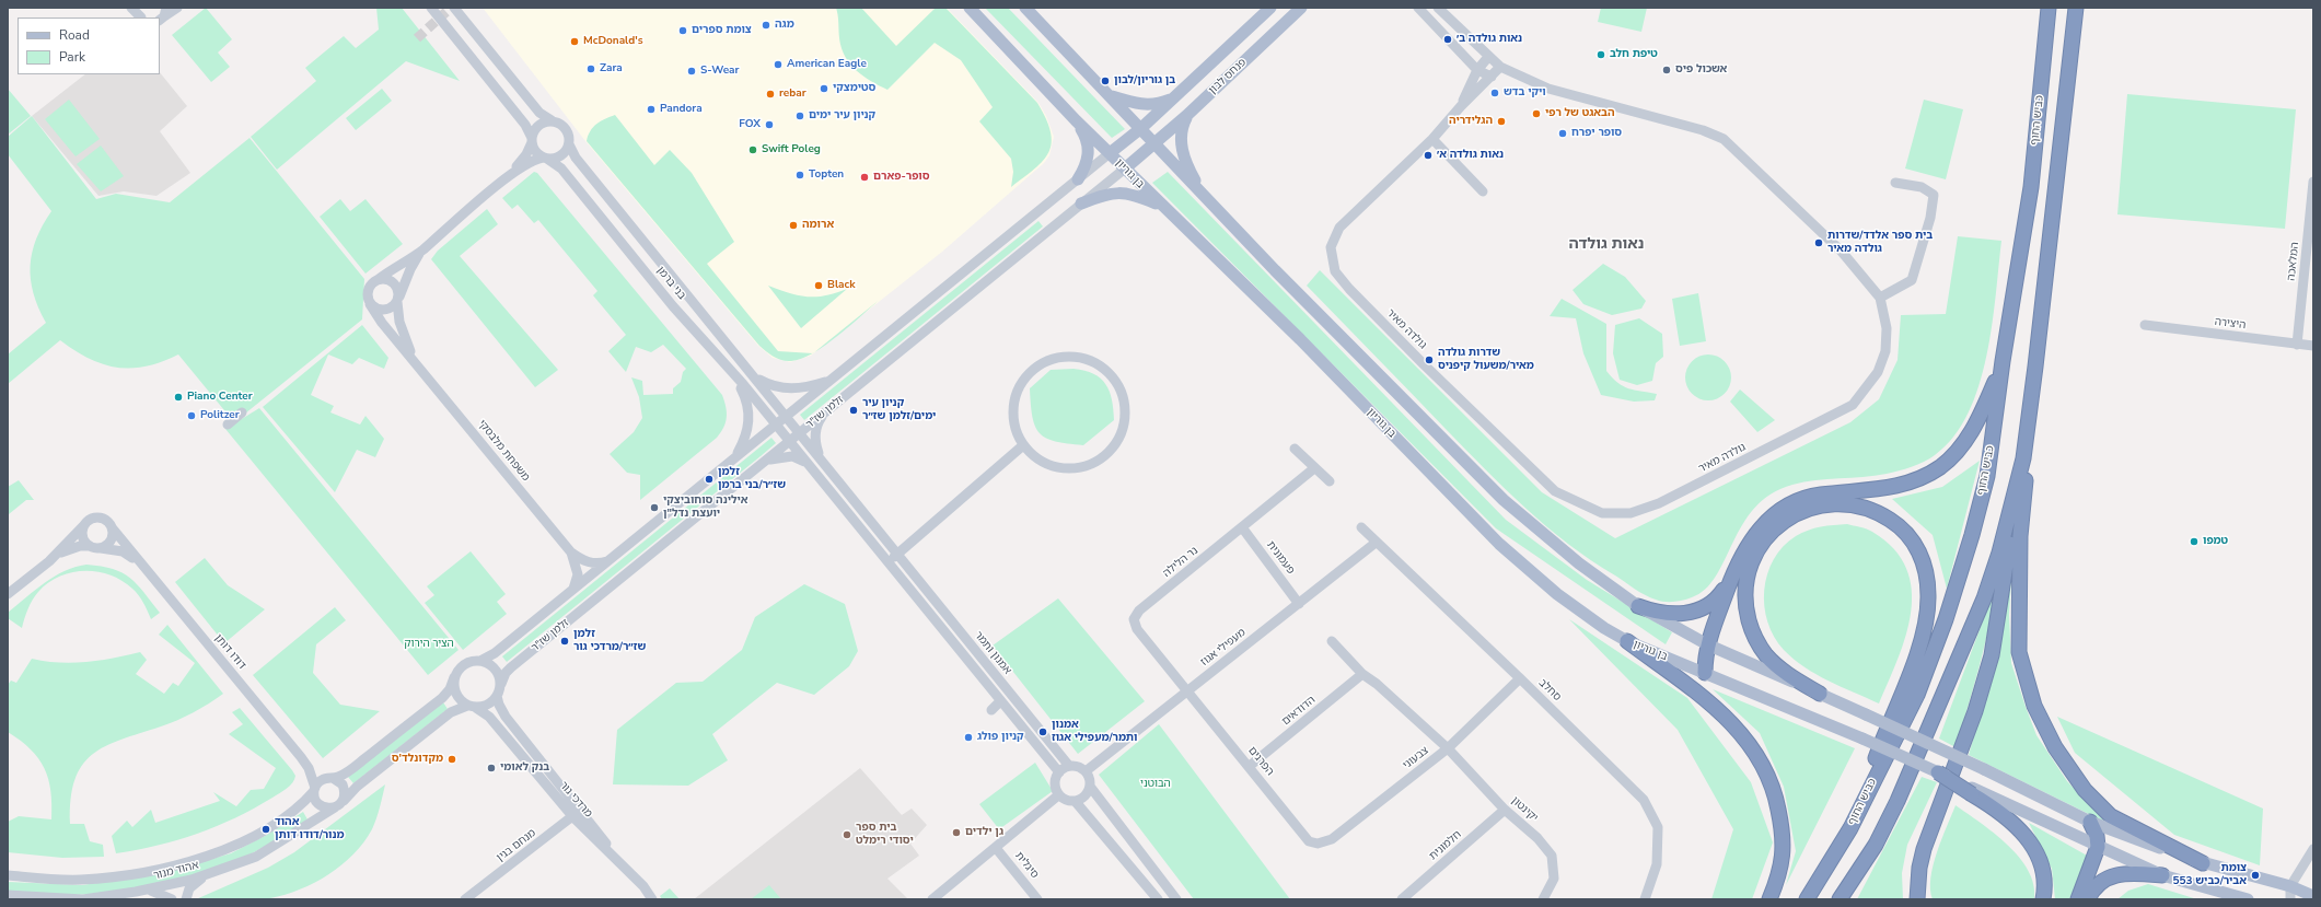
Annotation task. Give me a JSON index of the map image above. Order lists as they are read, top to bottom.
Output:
{
  "streets": {
    "highway": ["כביש החוף"],
    "main road": ["פנחס לבון", "בן גוריון", "זלמן שז\"ר"],
    "street": [
      "המלאכה",
      "בני ברמן",
      "היצירה",
      "גולדה מאיר",
      "משפחת מלבסקי",
      "פעמונית",
      "נר הלילה",
      "מעפילי אגוז",
      "דודו דותן",
      "אמנון ותמר",
      "סחלב",
      "הדודאים",
      "צבעוני",
      "הפרגים",
      "מרדכי גור",
      "יקינטון",
      "מנחם בגין",
      "חלמונית",
      "סיגלית",
      "אהוד מנור"
    ]
  },
  "crossings": [
    ["פנחס לבון", "זלמן שז\"ר"],
    ["בן גוריון", "זלמן שז\"ר"],
    ["המלאכה", "היצירה"],
    ["בני ברמן", "זלמן שז\"ר"],
    ["בני ברמן", "אמנון ותמר"],
    ["זלמן שז\"ר", "משפחת מלבסקי"],
    ["זלמן שז\"ר", "אמנון ותמר"],
    ["זלמן שז\"ר", "מרדכי גור"],
    ["פעמונית", "נר הלילה"],
    ["פעמונית", "מעפילי אגוז"],
    ["נר הלילה", "מעפילי אגוז"],
    ["נר הלילה", "הפרגים"],
    ["מעפילי אגוז", "אמנון ותמר"],
    ["מעפילי אגוז", "סחלב"],
    ["מעפילי אגוז", "הפרגים"],
    ["דודו דותן", "אהוד מנור"],
    ["סחלב", "צבעוני"],
    ["הדודאים", "הפרגים"],
    ["צבעוני", "הפרגים"],
    ["צבעוני", "יקינטון"],
    ["מרדכי גור", "מנחם בגין"],
    ["יקינטון", "חלמונית"]
  ],
  "districts": ["נאות גולדה"],
  "parks": ["הציר הירוק", "הבוטני"],
  "places": [
    "מגה",
    "צומת ספרים",
    "נאות גולדה ב׳",
    "McDonald's",
    "טיפת חלב",
    "American Eagle",
    "Zara",
    "אשכול פיס",
    "S-Wear",
    "בן גוריון/לבון",
    "סטימצקי",
    "ויקי בדש",
    "rebar",
    "Pandora",
    "הבאגט של רפי",
    "קניון עיר ימים",
    "הגלידריה",
    "FOX",
    "סופר יפרח",
    "Swift Poleg",
    "נאות גולדה א׳",
    "Topten",
    "סופר-פארם",
    "ארומה",
    "בית ספר אלדד/שדרות גולדה מאיר",
    "Black",
    "שדרות גולדה מאיר/משעול קיפניס",
    "Piano Center",
    "קניון עיר ימים/זלמן שז״ר",
    "Politzer",
    "זלמן שז״ר/בני ברמן",
    "אילינה סוחוביצקי יועצת נדל\"ן",
    "טמפו",
    "זלמן שז״ר/מרדכי גור",
    "אמנון ותמר/מעפילי אגוז",
    "קניון פולג",
    "מקדונלד'ס",
    "בנק לאומי",
    "אהוד מנור/דודו דותן",
    "גן ילדים",
    "בית ספר יסודי רימלט",
    "צומת אביר/כביש 553"
  ],
  "legend": ["Road", "Park"]
}
